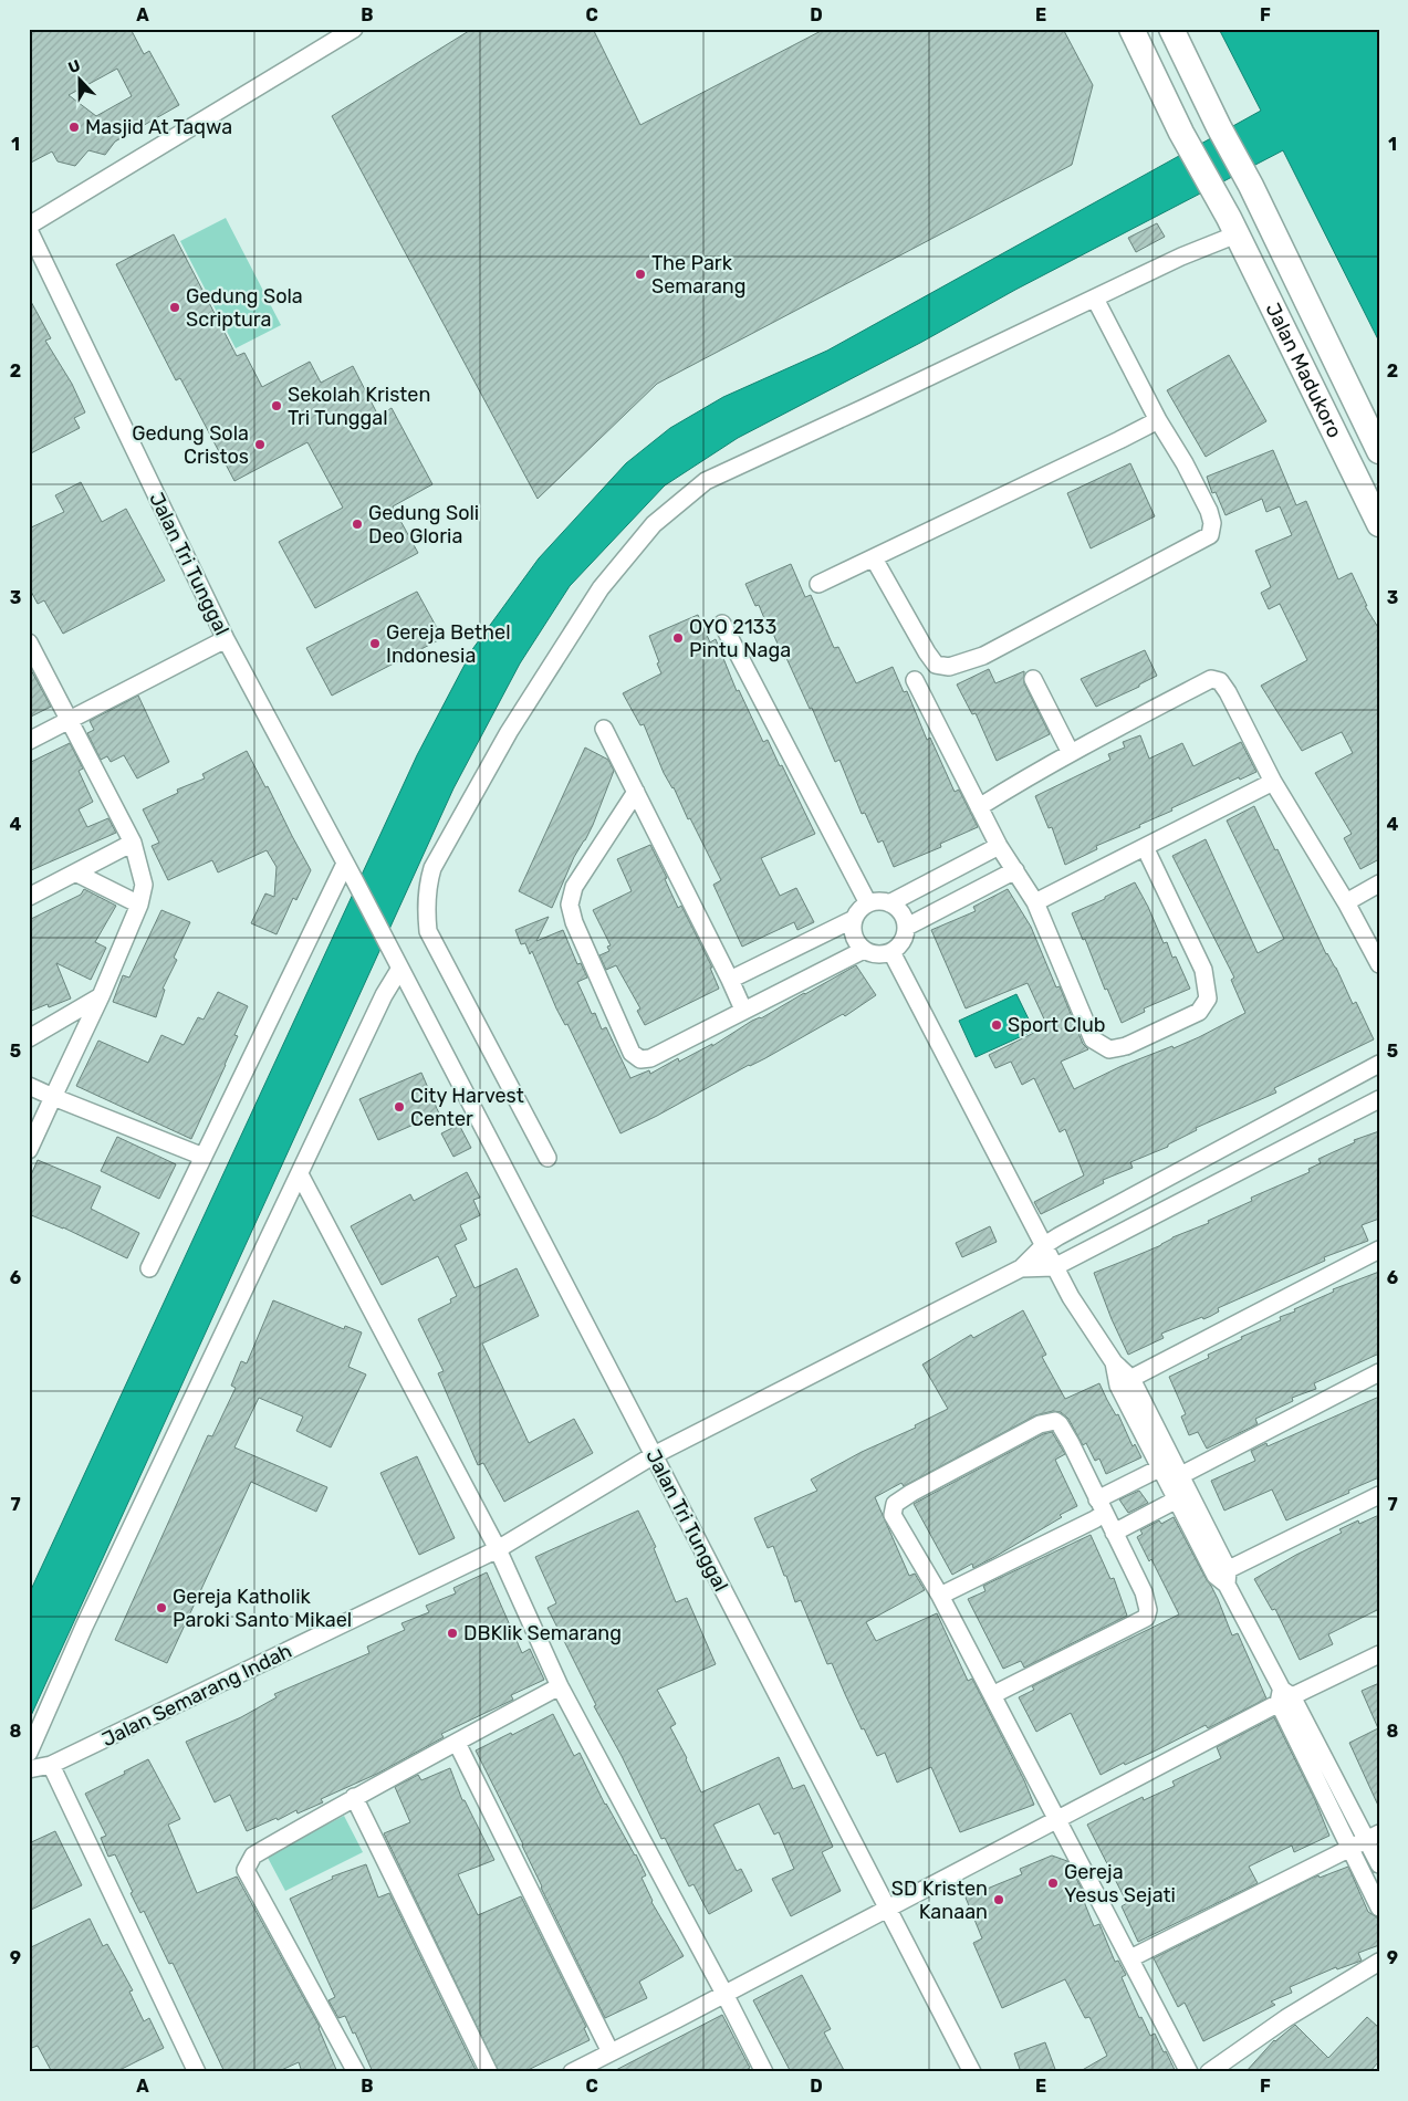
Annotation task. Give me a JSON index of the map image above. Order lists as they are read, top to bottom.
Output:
{
  "streets": {
    "street": ["Jalan Madukoro", "Jalan Tri Tunggal", "Jalan Semarang Indah"]
  },
  "crossings": [
    ["Jalan Tri Tunggal", "Jalan Semarang Indah"]
  ],
  "places": [
    "Masjid At Taqwa",
    "The Park Semarang",
    "Gedung Sola Scriptura",
    "Sekolah Kristen Tri Tunggal",
    "Gedung Sola Cristos",
    "Gedung Soli Deo Gloria",
    "OYO 2133 Pintu Naga",
    "Gereja Bethel Indonesia",
    "Sport Club",
    "City Harvest Center",
    "Gereja Katholik Paroki Santo Mikael",
    "DBKlik Semarang",
    "Gereja Yesus Sejati",
    "SD Kristen Kanaan"
  ],
  "north": "top",
  "grid": {
    "columns": [
      "A",
      "B",
      "C",
      "D",
      "E",
      "F"
    ],
    "rows": [
      "1",
      "2",
      "3",
      "4",
      "5",
      "6",
      "7",
      "8",
      "9"
    ]
  }
}
